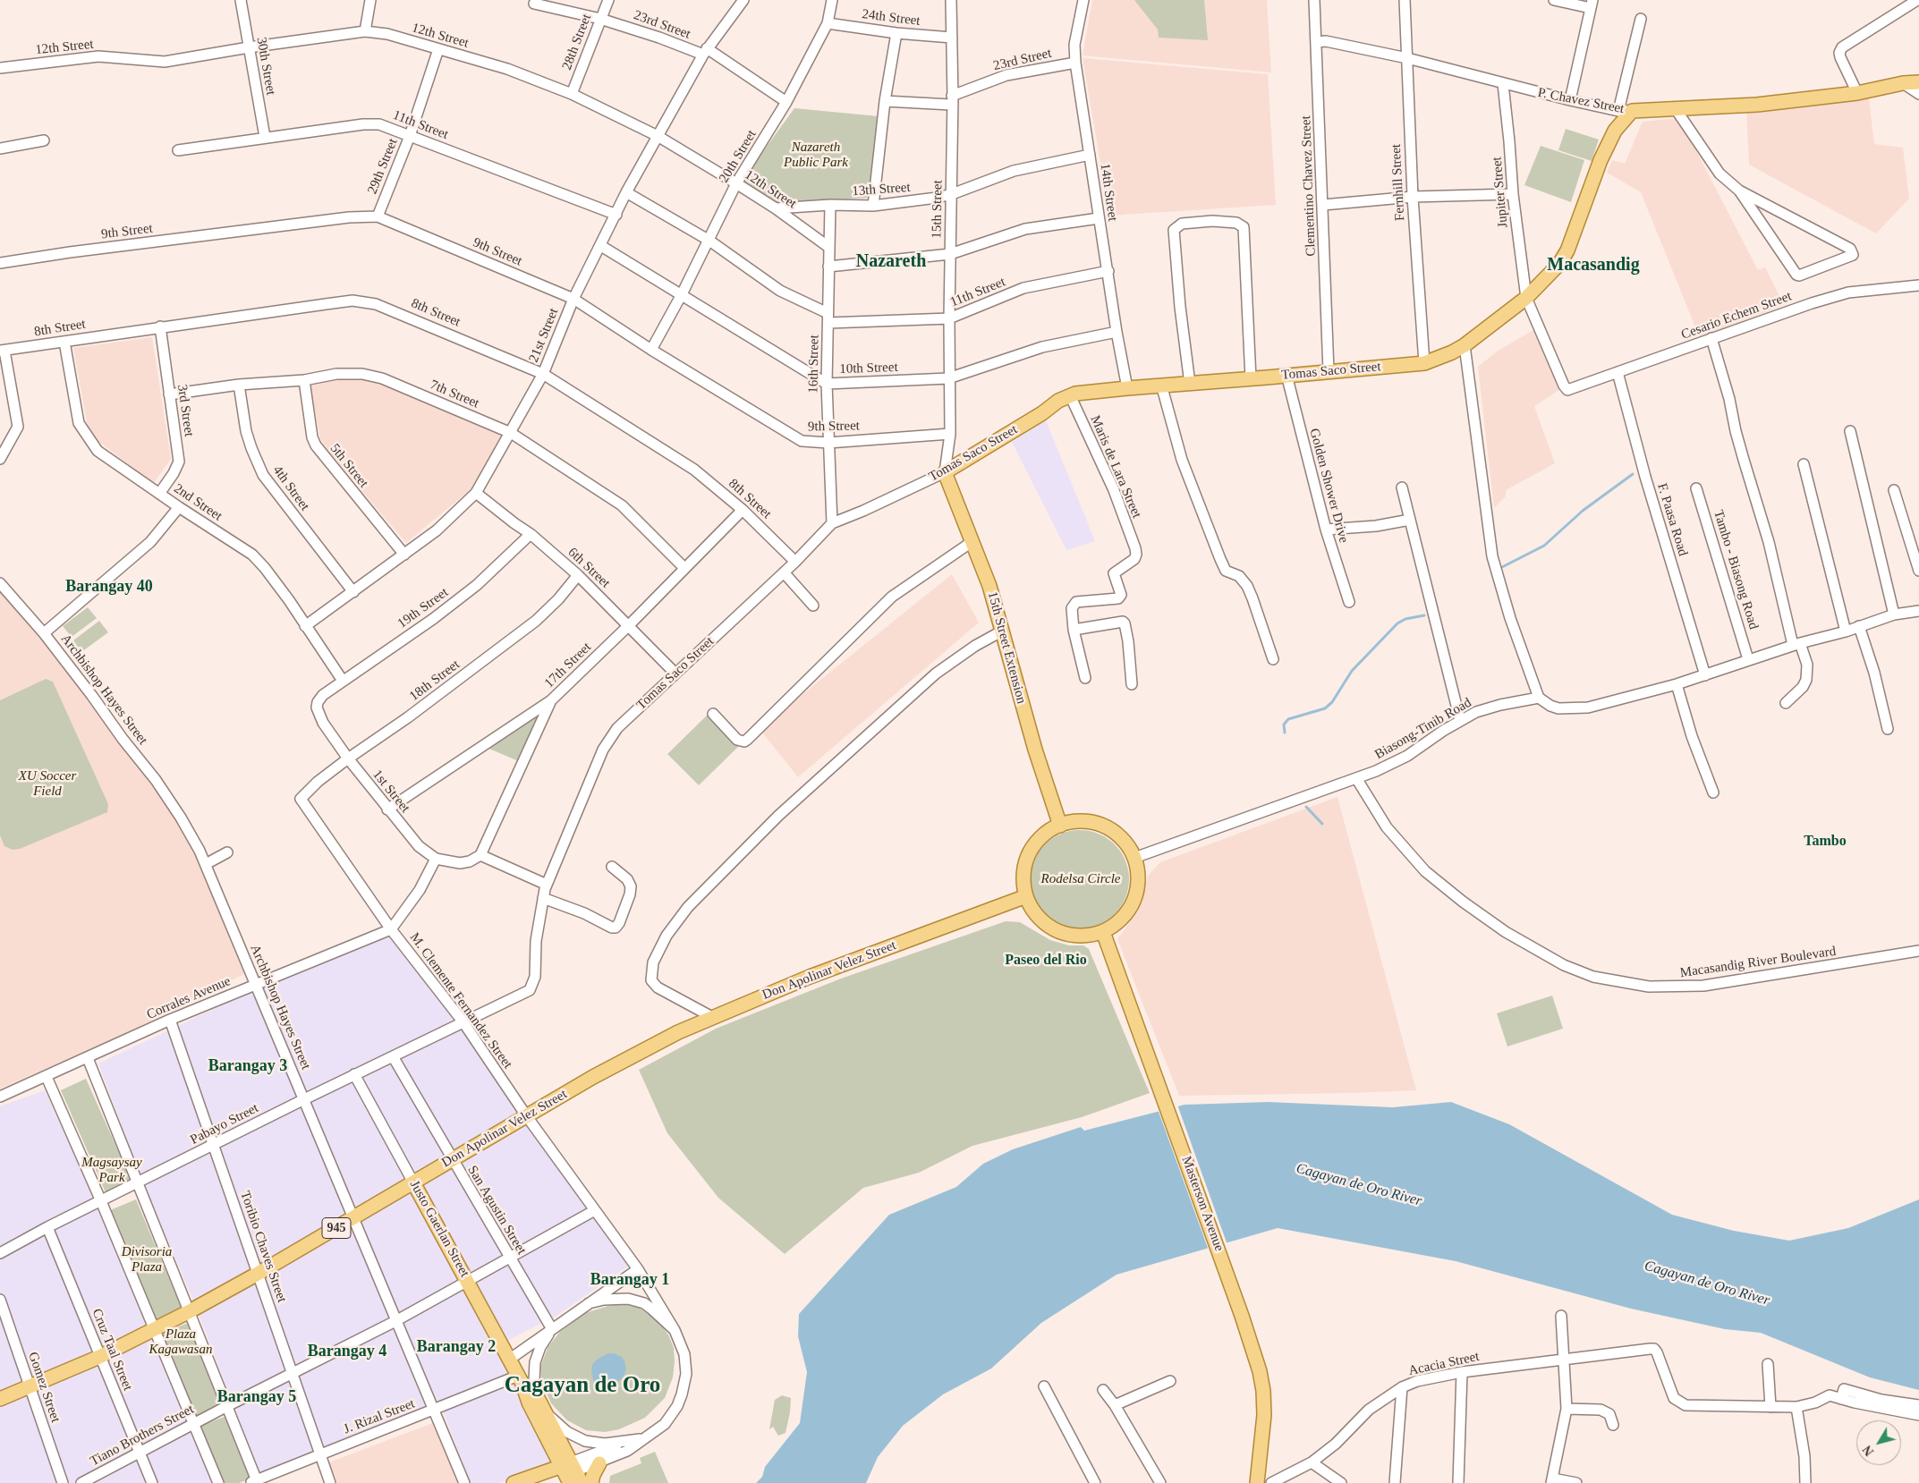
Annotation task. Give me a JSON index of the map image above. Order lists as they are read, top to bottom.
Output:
{
  "streets": {
    "main road": [
      "P. Chavez Street",
      "Tomas Saco Street",
      "15th Street Extension",
      "Don Apolinar Velez Street",
      "Masterson Avenue",
      "945",
      "Justo Gaerlan Street"
    ],
    "street": [
      "24th Street",
      "23rd Street",
      "12th Street",
      "28th Street",
      "30th Street",
      "11th Street",
      "20th Street",
      "29th Street",
      "Fernhill Street",
      "Clementino Chavez Street",
      "13th Street",
      "14th Street",
      "Jupiter Street",
      "15th Street",
      "9th Street",
      "8th Street",
      "Cesario Echem Street",
      "21st Street",
      "16th Street",
      "10th Street",
      "7th Street",
      "3rd Street",
      "5th Street",
      "Maris de Lara Street",
      "Golden Shower Drive",
      "4th Street",
      "2nd Street",
      "F. Paasa Road",
      "6th Street",
      "Tambo - Biasong Road",
      "19th Street",
      "17th Street",
      "18th Street",
      "Archbishop Hayes Street",
      "Biasong-Tinib Road",
      "1st Street",
      "Macasandig River Boulevard",
      "Corrales Avenue",
      "M. Clemente Fernandez Street",
      "Pabayo Street",
      "San Agustin Street",
      "Toribio Chaves Street",
      "Cruz Taal Street",
      "Acacia Street",
      "Gomez Street",
      "J. Rizal Street",
      "Tiano Brothers Street"
    ]
  },
  "crossings": [
    ["24th Street", "20th Street"],
    ["24th Street", "15th Street"],
    ["23rd Street", "28th Street"],
    ["23rd Street", "20th Street"],
    ["23rd Street", "14th Street"],
    ["23rd Street", "15th Street"],
    ["23rd Street", "21st Street"],
    ["12th Street", "28th Street"],
    ["12th Street", "30th Street"],
    ["12th Street", "20th Street"],
    ["12th Street", "29th Street"],
    ["12th Street", "13th Street"],
    ["12th Street", "21st Street"],
    ["12th Street", "16th Street"],
    ["30th Street", "11th Street"],
    ["P. Chavez Street", "Fernhill Street"],
    ["P. Chavez Street", "Clementino Chavez Street"],
    ["P. Chavez Street", "Jupiter Street"],
    ["P. Chavez Street", "Tomas Saco Street"],
    ["11th Street", "20th Street"],
    ["11th Street", "29th Street"],
    ["11th Street", "14th Street"],
    ["11th Street", "15th Street"],
    ["11th Street", "21st Street"],
    ["11th Street", "16th Street"],
    ["20th Street", "9th Street"],
    ["20th Street", "10th Street"],
    ["29th Street", "9th Street"],
    ["Fernhill Street", "Tomas Saco Street"],
    ["Clementino Chavez Street", "Tomas Saco Street"],
    ["13th Street", "14th Street"],
    ["13th Street", "15th Street"],
    ["13th Street", "16th Street"],
    ["14th Street", "10th Street"],
    ["14th Street", "Tomas Saco Street"],
    ["Jupiter Street", "Cesario Echem Street"],
    ["Jupiter Street", "Tomas Saco Street"],
    ["15th Street", "9th Street"],
    ["15th Street", "10th Street"],
    ["15th Street", "Tomas Saco Street"],
    ["15th Street", "15th Street Extension"],
    ["9th Street", "21st Street"],
    ["9th Street", "16th Street"],
    ["8th Street", "21st Street"],
    ["8th Street", "Tomas Saco Street"],
    ["8th Street", "3rd Street"],
    ["8th Street", "2nd Street"],
    ["8th Street", "17th Street"],
    ["Cesario Echem Street", "F. Paasa Road"],
    ["21st Street", "10th Street"],
    ["21st Street", "7th Street"],
    ["21st Street", "5th Street"],
    ["21st Street", "4th Street"],
    ["21st Street", "2nd Street"],
    ["21st Street", "6th Street"],
    ["16th Street", "10th Street"],
    ["16th Street", "Tomas Saco Street"],
    ["Tomas Saco Street", "Maris de Lara Street"],
    ["Tomas Saco Street", "Golden Shower Drive"],
    ["Tomas Saco Street", "6th Street"],
    ["Tomas Saco Street", "15th Street Extension"],
    ["Tomas Saco Street", "M. Clemente Fernandez Street"],
    ["Tomas Saco Street", "Pabayo Street"],
    ["7th Street", "3rd Street"],
    ["7th Street", "5th Street"],
    ["7th Street", "4th Street"],
    ["7th Street", "17th Street"],
    ["3rd Street", "2nd Street"],
    ["2nd Street", "19th Street"],
    ["6th Street", "19th Street"],
    ["6th Street", "17th Street"],
    ["6th Street", "18th Street"],
    ["19th Street", "1st Street"],
    ["15th Street Extension", "Biasong-Tinib Road"],
    ["15th Street Extension", "Don Apolinar Velez Street"],
    ["15th Street Extension", "Masterson Avenue"],
    ["17th Street", "1st Street"],
    ["18th Street", "1st Street"],
    ["18th Street", "M. Clemente Fernandez Street"],
    ["Archbishop Hayes Street", "Don Apolinar Velez Street"],
    ["Archbishop Hayes Street", "Corrales Avenue"],
    ["Archbishop Hayes Street", "Pabayo Street"],
    ["Archbishop Hayes Street", "J. Rizal Street"],
    ["Archbishop Hayes Street", "Tiano Brothers Street"],
    ["Biasong-Tinib Road", "Macasandig River Boulevard"],
    ["Biasong-Tinib Road", "Don Apolinar Velez Street"],
    ["Biasong-Tinib Road", "Masterson Avenue"],
    ["Don Apolinar Velez Street", "M. Clemente Fernandez Street"],
    ["Don Apolinar Velez Street", "Masterson Avenue"],
    ["Don Apolinar Velez Street", "San Agustin Street"],
    ["Don Apolinar Velez Street", "Justo Gaerlan Street"],
    ["Don Apolinar Velez Street", "Toribio Chaves Street"],
    ["Don Apolinar Velez Street", "Cruz Taal Street"],
    ["Don Apolinar Velez Street", "Gomez Street"],
    ["Corrales Avenue", "M. Clemente Fernandez Street"],
    ["Corrales Avenue", "Toribio Chaves Street"],
    ["M. Clemente Fernandez Street", "Pabayo Street"],
    ["M. Clemente Fernandez Street", "San Agustin Street"],
    ["M. Clemente Fernandez Street", "Justo Gaerlan Street"],
    ["M. Clemente Fernandez Street", "Tiano Brothers Street"],
    ["Pabayo Street", "San Agustin Street"],
    ["Pabayo Street", "Justo Gaerlan Street"],
    ["Pabayo Street", "Toribio Chaves Street"],
    ["Pabayo Street", "Cruz Taal Street"],
    ["San Agustin Street", "Justo Gaerlan Street"],
    ["San Agustin Street", "Tiano Brothers Street"],
    ["Justo Gaerlan Street", "J. Rizal Street"],
    ["Justo Gaerlan Street", "Tiano Brothers Street"],
    ["Toribio Chaves Street", "J. Rizal Street"],
    ["Toribio Chaves Street", "Tiano Brothers Street"],
    ["Cruz Taal Street", "Tiano Brothers Street"]
  ],
  "districts": [
    "Nazareth",
    "Macasandig",
    "Barangay 40",
    "Tambo",
    "Paseo del Rio",
    "Barangay 3",
    "Barangay 1",
    "Barangay 2",
    "Barangay 4",
    "Cagayan de Oro",
    "Barangay 5"
  ],
  "water": ["Cagayan de Oro River"],
  "parks": [
    "Nazareth Public Park",
    "XU Soccer Field",
    "Rodelsa Circle",
    "Magsaysay Park",
    "Divisoria Plaza",
    "Plaza Kagawasan"
  ],
  "north": "bottom left"
}
